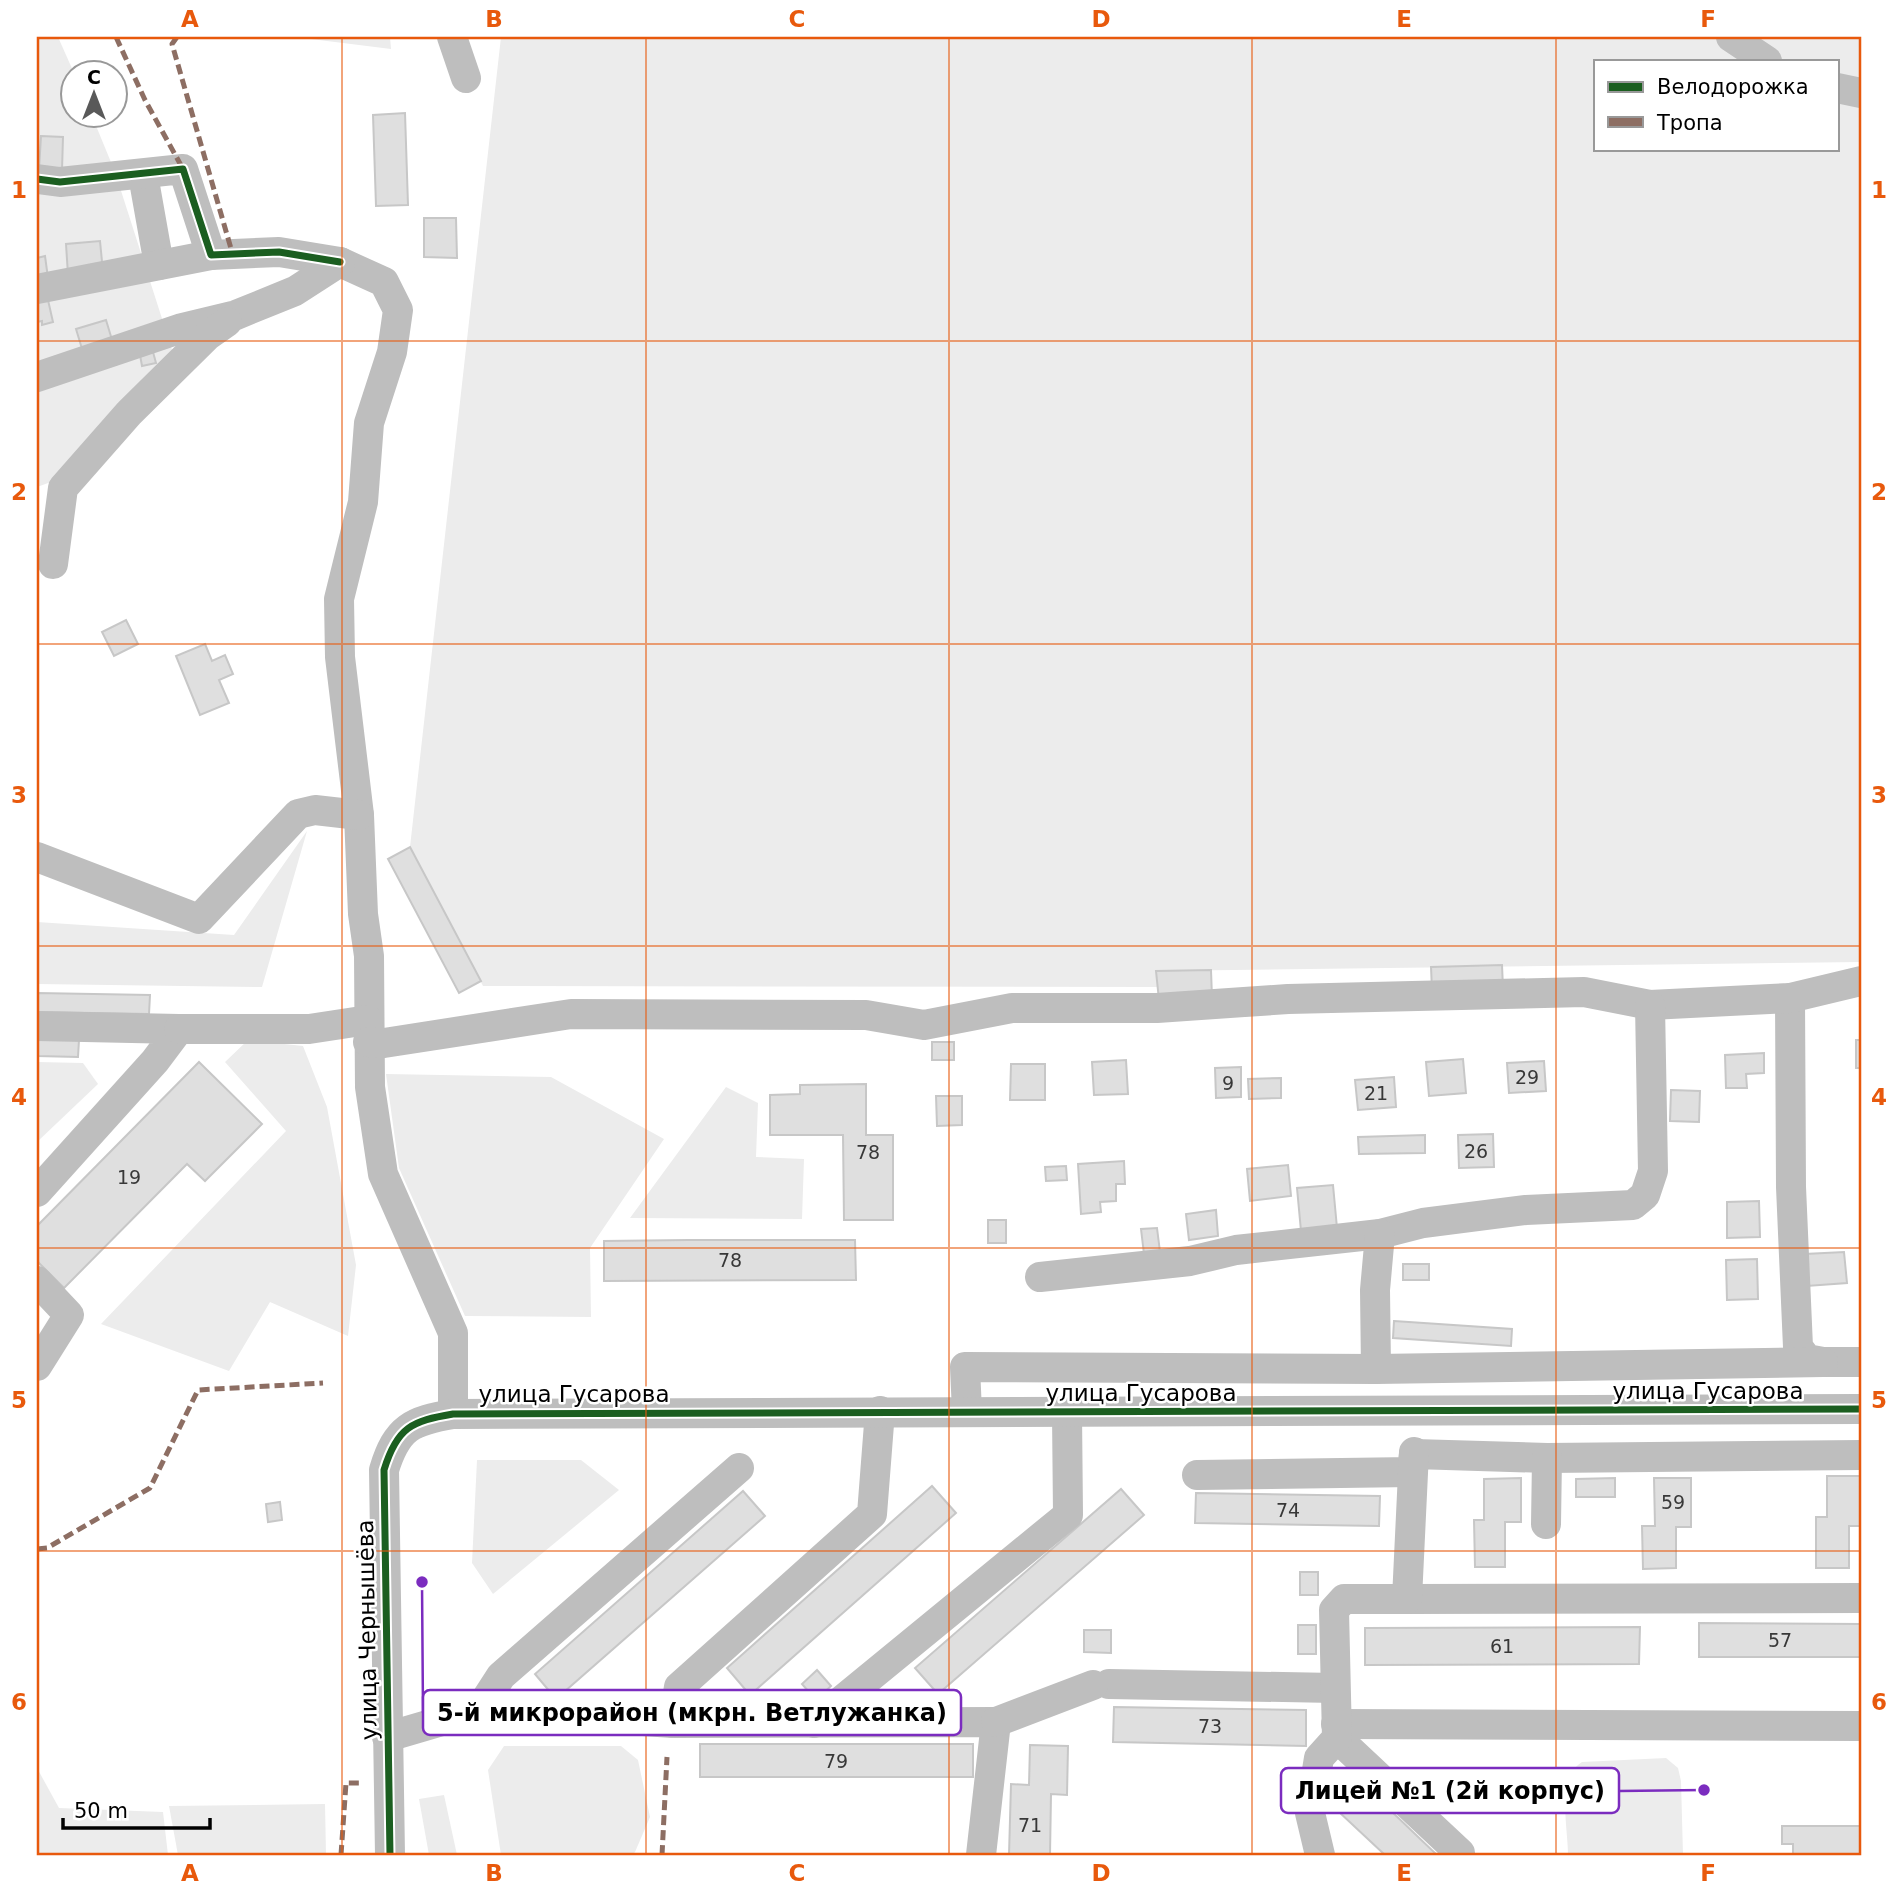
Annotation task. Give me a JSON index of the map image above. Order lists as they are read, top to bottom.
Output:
{
  "streets": {
    "street": ["улица Гусарова", "улица Чернышёва"]
  },
  "crossings": [
    ["улица Гусарова", "улица Чернышёва"]
  ],
  "places": ["5-й микрорайон (мкрн. Ветлужанка)", "Лицей №1 (2й корпус)"],
  "house_numbers": [
    "29",
    "9",
    "21",
    "26",
    "78",
    "19",
    "78",
    "59",
    "74",
    "57",
    "61",
    "73",
    "79",
    "71"
  ],
  "legend": ["Велодорожка", "Тропа"],
  "scale_bar": "50 m",
  "north": "top",
  "grid": {
    "columns": [
      "A",
      "B",
      "C",
      "D",
      "E",
      "F"
    ],
    "rows": [
      "1",
      "2",
      "3",
      "4",
      "5",
      "6"
    ]
  }
}
